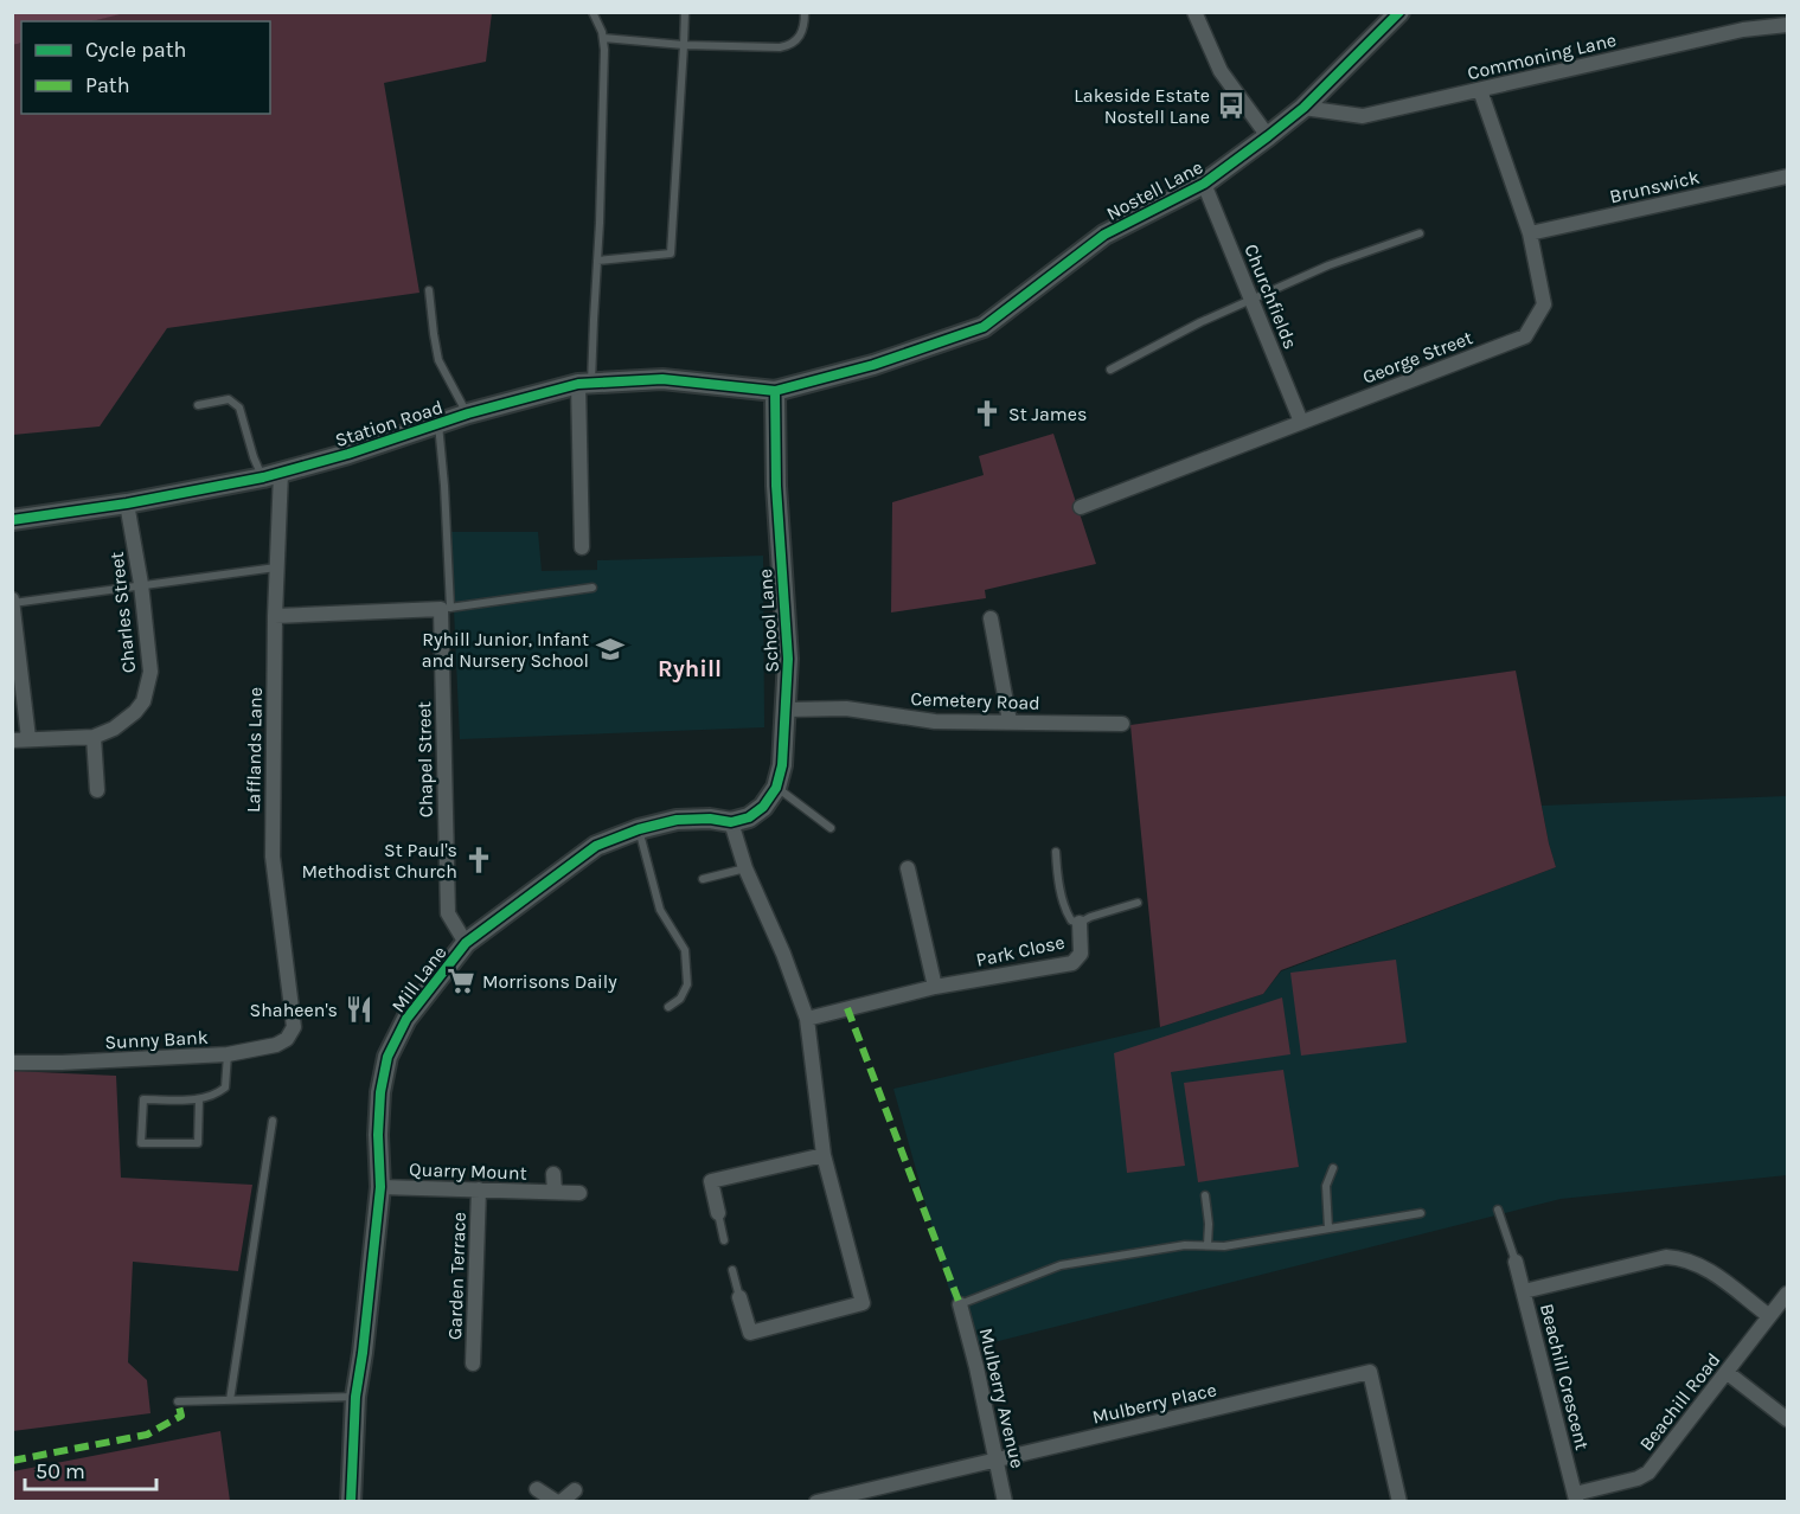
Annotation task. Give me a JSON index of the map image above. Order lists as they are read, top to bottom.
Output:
{
  "streets": {
    "street": [
      "Commoning Lane",
      "Brunswick",
      "Nostell Lane",
      "Churchfields",
      "George Street",
      "Station Road",
      "Charles Street",
      "School Lane",
      "Cemetery Road",
      "Lafflands Lane",
      "Chapel Street",
      "Park Close",
      "Mill Lane",
      "Sunny Bank",
      "Quarry Mount",
      "Garden Terrace",
      "Beachill Crescent",
      "Mulberry Avenue",
      "Beachill Road",
      "Mulberry Place"
    ]
  },
  "crossings": [
    ["Commoning Lane", "Nostell Lane"],
    ["Commoning Lane", "George Street"],
    ["Brunswick", "George Street"],
    ["Nostell Lane", "Churchfields"],
    ["Nostell Lane", "Station Road"],
    ["Nostell Lane", "School Lane"],
    ["Churchfields", "George Street"],
    ["Station Road", "Charles Street"],
    ["Station Road", "School Lane"],
    ["Station Road", "Lafflands Lane"],
    ["School Lane", "Cemetery Road"],
    ["Lafflands Lane", "Sunny Bank"],
    ["Chapel Street", "Mill Lane"],
    ["Mill Lane", "Quarry Mount"],
    ["Quarry Mount", "Garden Terrace"],
    ["Beachill Crescent", "Beachill Road"],
    ["Mulberry Avenue", "Mulberry Place"]
  ],
  "districts": ["Ryhill"],
  "places": {
    "bus stop": ["Lakeside Estate Nostell Lane"],
    "church": ["St James", "St Paul's Methodist Church"],
    "school or university": ["Ryhill Junior, Infant and Nursery School"],
    "supermarket": ["Morrisons Daily"],
    "restaurant": ["Shaheen's"]
  },
  "legend": ["Cycle path", "Path"],
  "scale_bar": "50 m"
}
